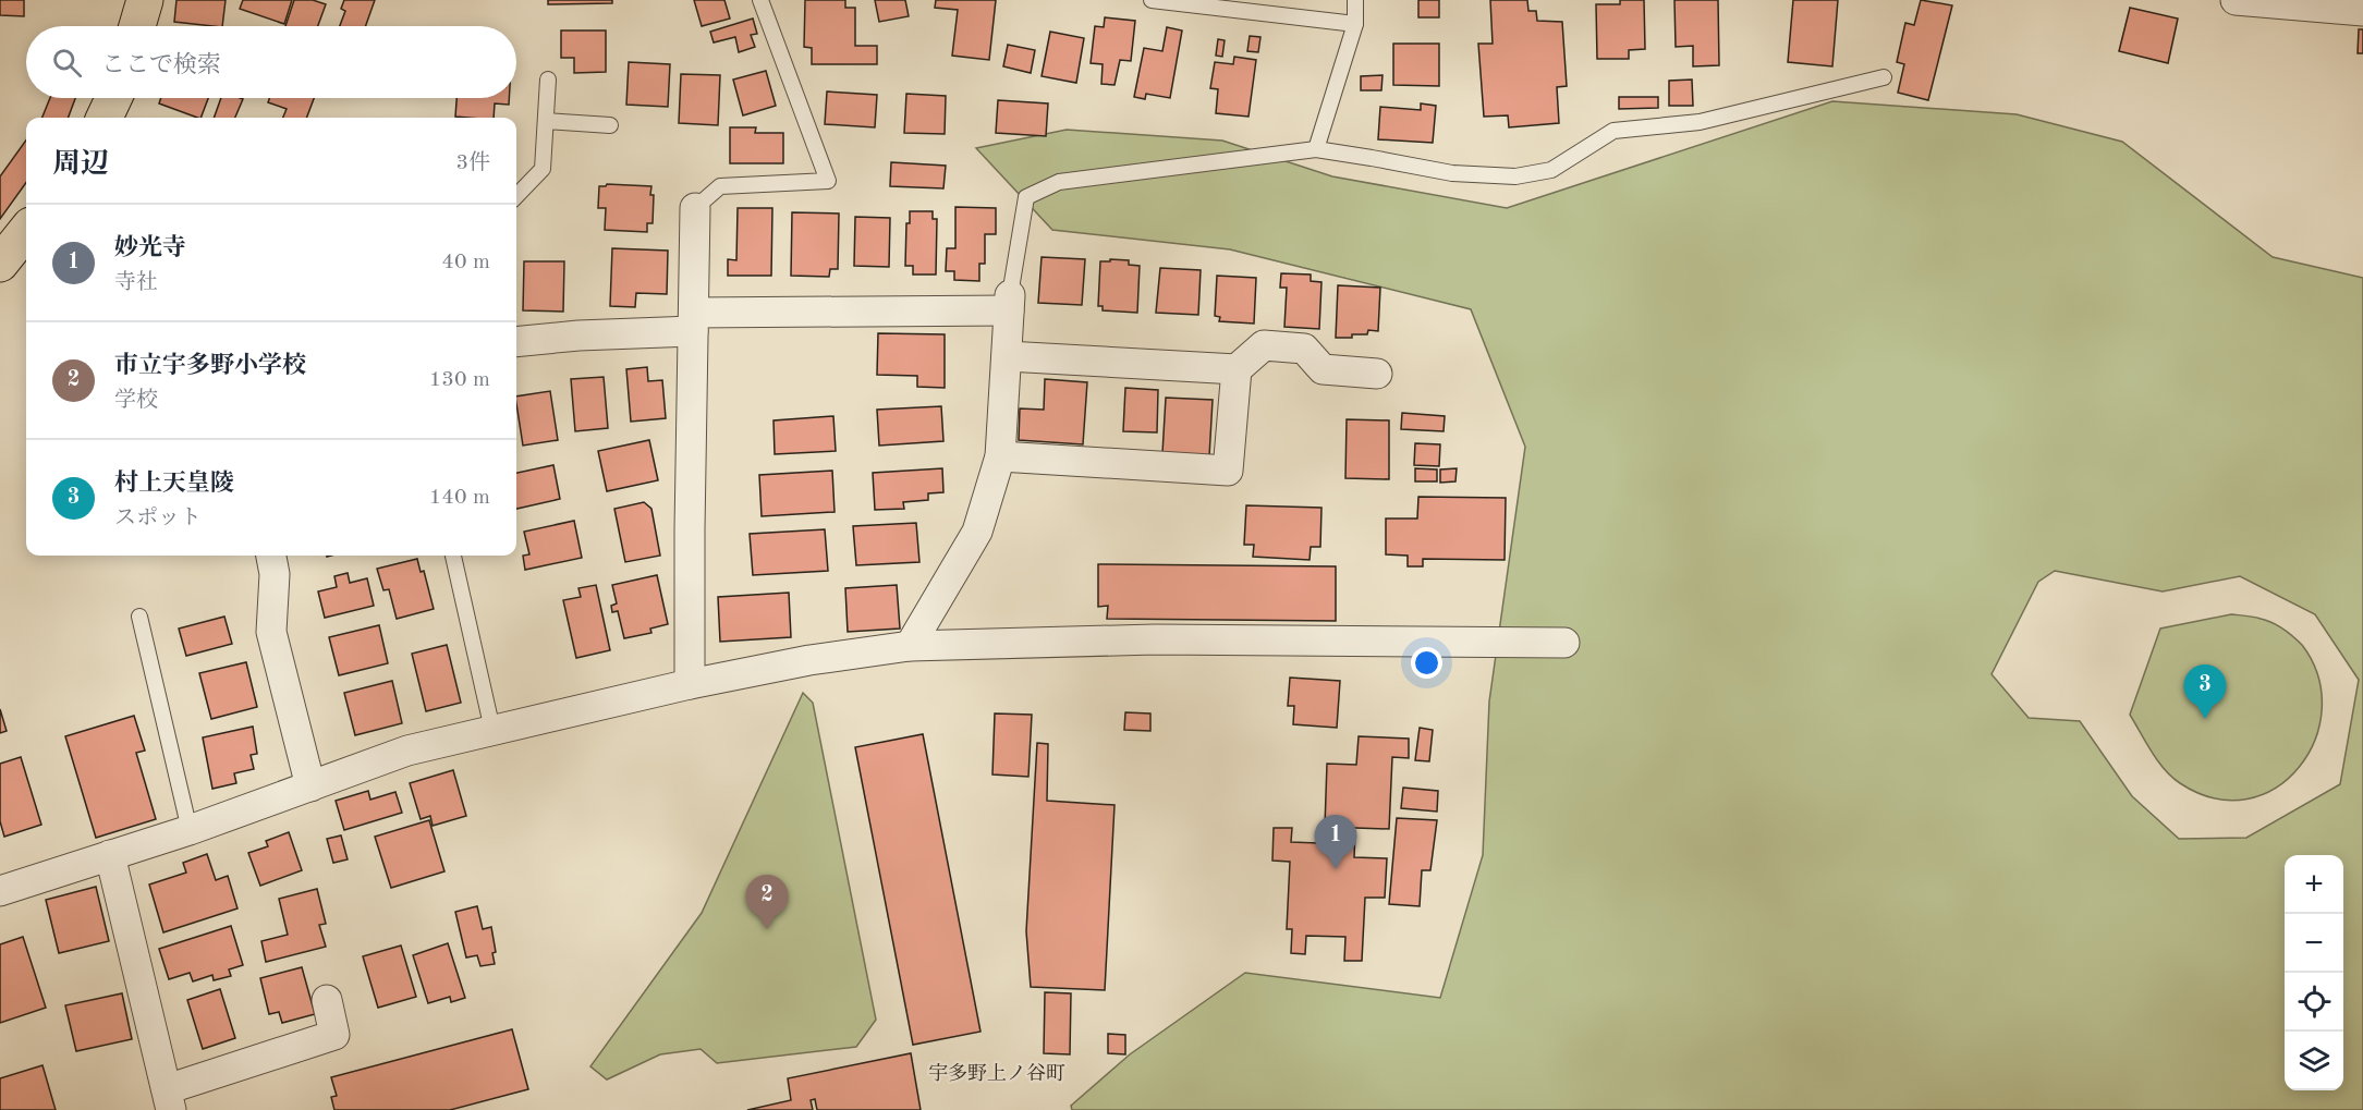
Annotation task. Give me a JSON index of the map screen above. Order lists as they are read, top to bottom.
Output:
{
  "districts": ["宇多野上ノ谷町"],
  "page": {
    "search": "ここで検索",
    "heading": ["周辺", "3件"],
    "list": [
      {
        "mark": "1",
        "name": "妙光寺",
        "note": "寺社",
        "value": "40 m"
      },
      {
        "mark": "2",
        "name": "市立宇多野小学校",
        "note": "学校",
        "value": "130 m"
      },
      {
        "mark": "3",
        "name": "村上天皇陵",
        "note": "スポット",
        "value": "140 m"
      }
    ],
    "pins": ["3", "1", "2"],
    "map_buttons": ["+", "−"]
  }
}
